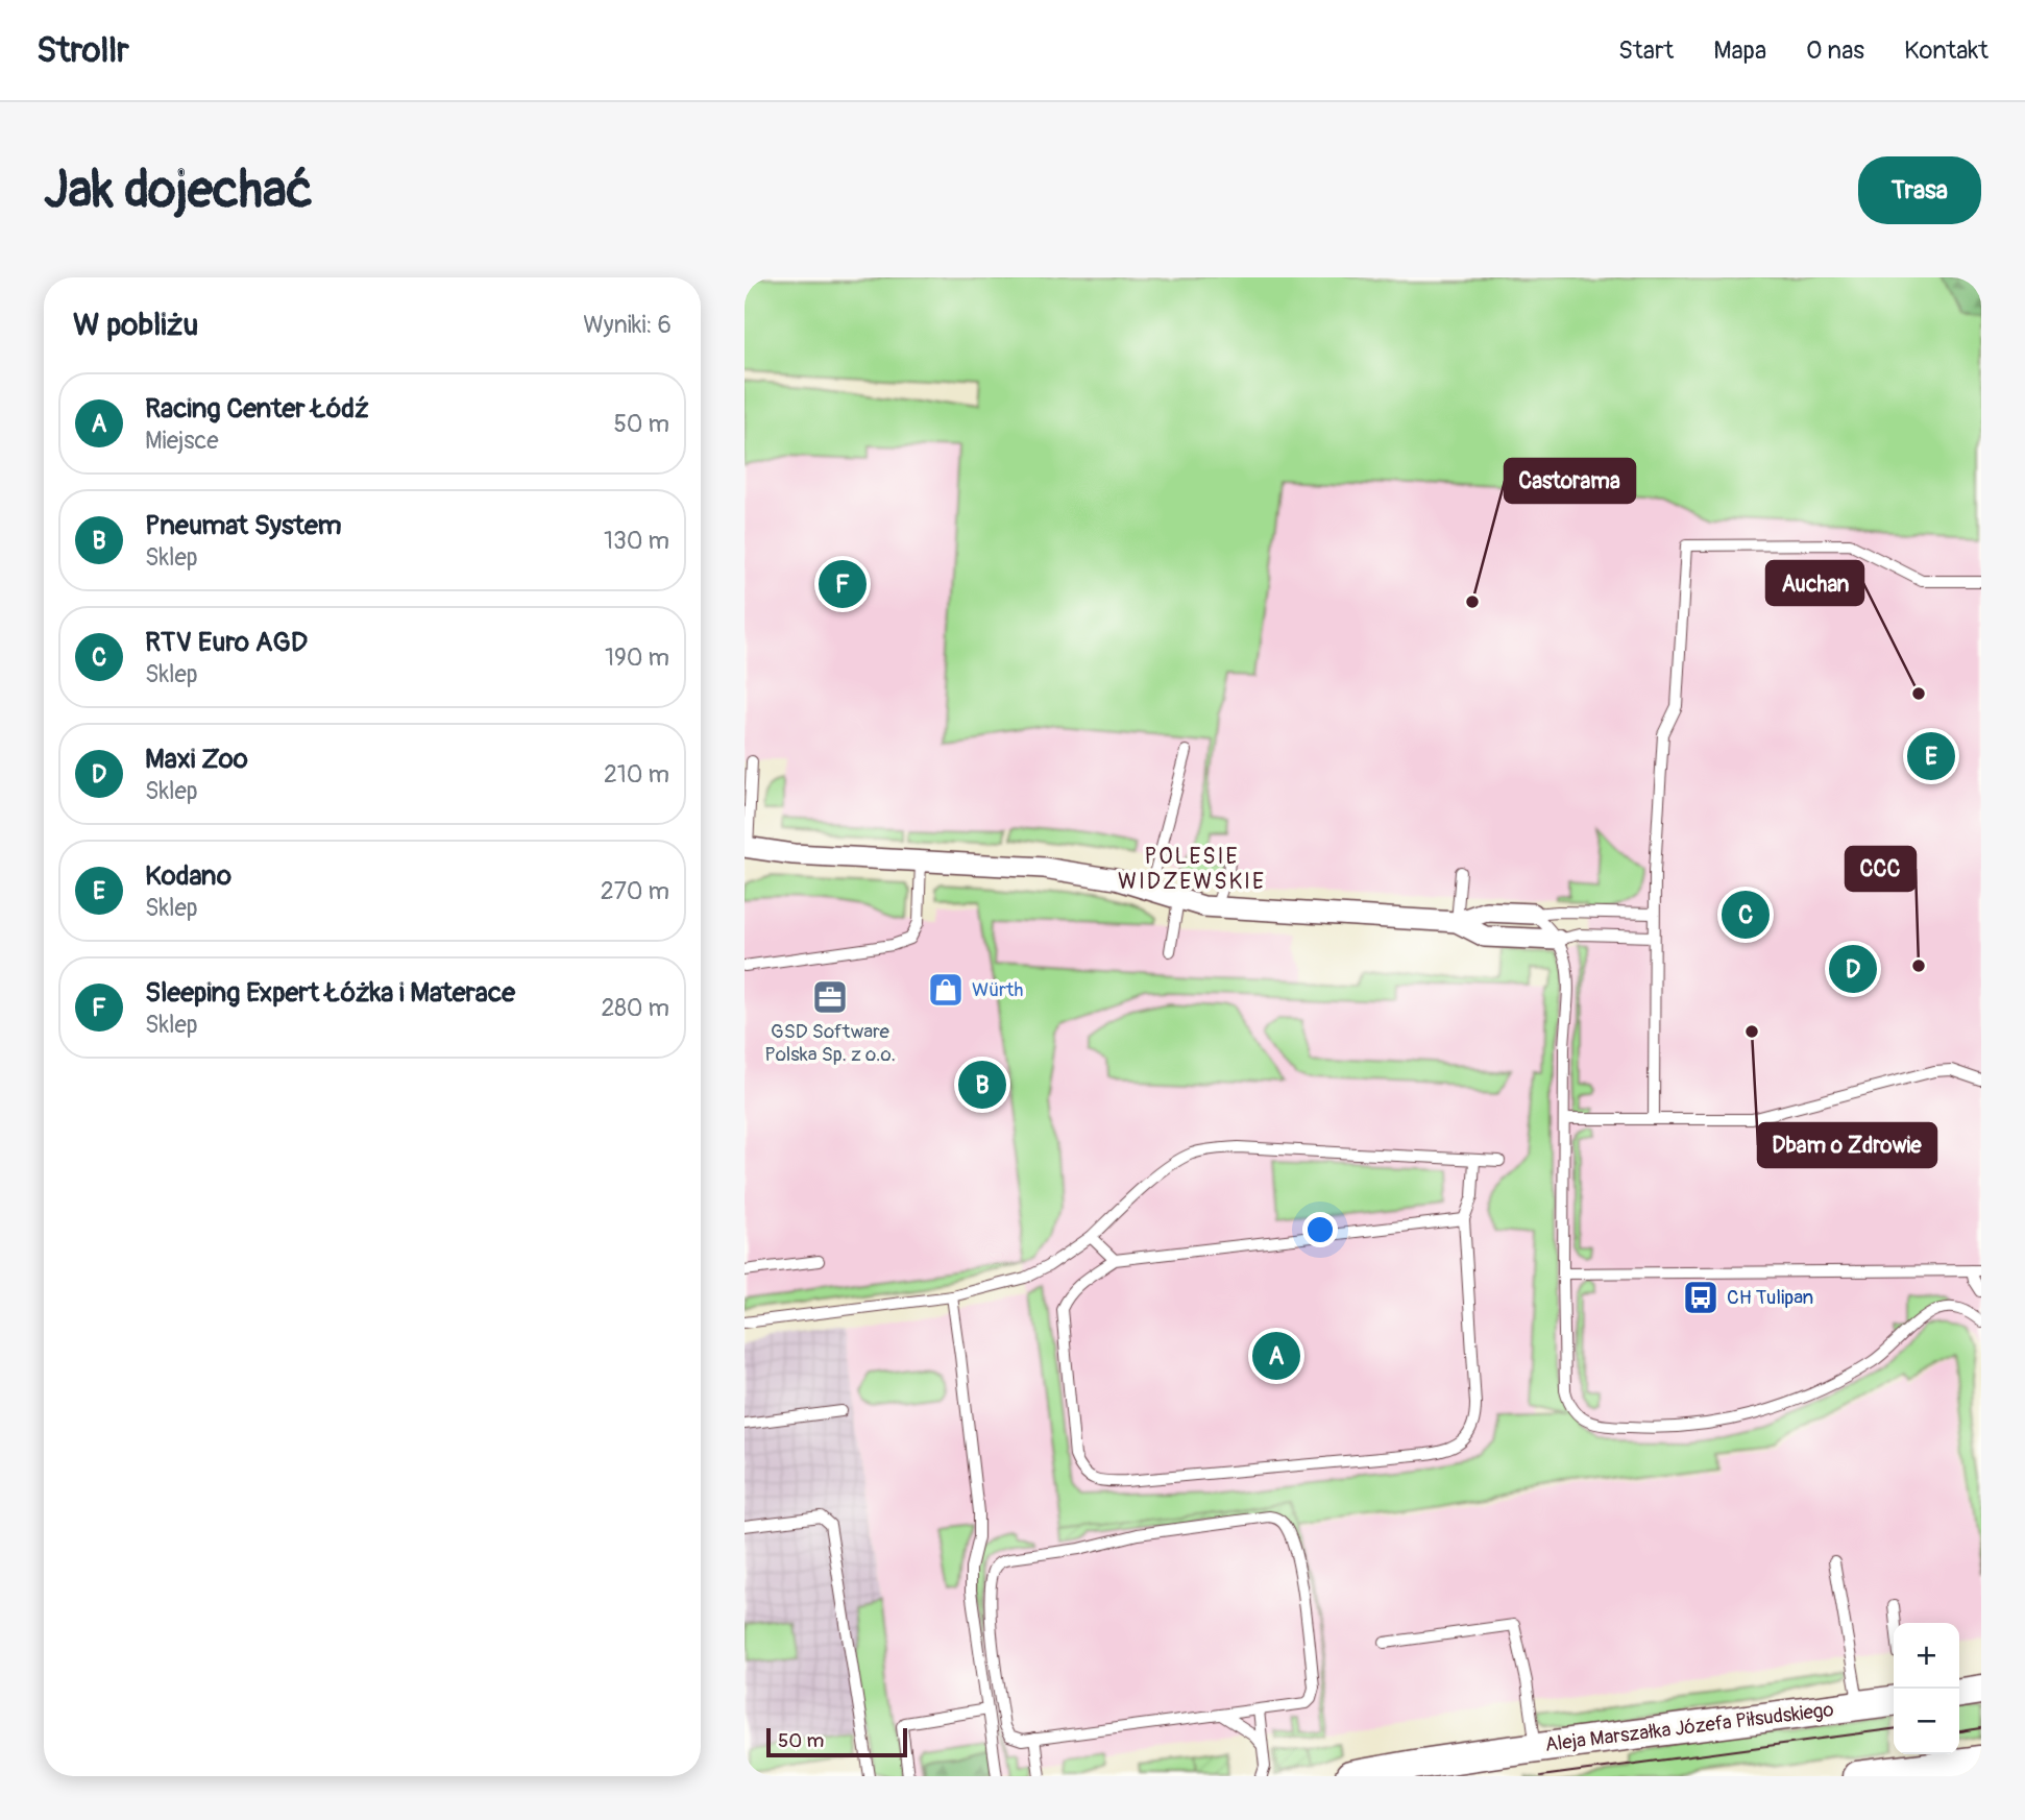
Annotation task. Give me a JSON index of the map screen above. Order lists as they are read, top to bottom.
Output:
{
  "streets": {
    "main road": ["Aleja Marszałka Józefa Piłsudskiego"]
  },
  "districts": ["POLESIE WIDZEWSKIE"],
  "places": {
    "other": [
      "Castorama",
      "Auchan",
      "CCC",
      "Dbam o Zdrowie"
    ],
    "shop": ["Würth"],
    "office": ["GSD Software Polska Sp. z o.o."],
    "bus stop": ["CH Tulipan"]
  },
  "scale_bar": "50 m",
  "page": {
    "header": "Strollr",
    "nav": [
      "Start",
      "Mapa",
      "O nas",
      "Kontakt"
    ],
    "buttons": "Trasa",
    "title": "Jak dojechać",
    "heading": ["W pobliżu", "Wyniki: 6"],
    "list": [
      {
        "mark": "A",
        "name": "Racing Center Łódź",
        "note": "Miejsce",
        "value": "50 m"
      },
      {
        "mark": "B",
        "name": "Pneumat System",
        "note": "Sklep",
        "value": "130 m"
      },
      {
        "mark": "C",
        "name": "RTV Euro AGD",
        "note": "Sklep",
        "value": "190 m"
      },
      {
        "mark": "D",
        "name": "Maxi Zoo",
        "note": "Sklep",
        "value": "210 m"
      },
      {
        "mark": "E",
        "name": "Kodano",
        "note": "Sklep",
        "value": "270 m"
      },
      {
        "mark": "F",
        "name": "Sleeping Expert Łóżka i Materace",
        "note": "Sklep",
        "value": "280 m"
      }
    ],
    "pins": [
      "F",
      "E",
      "C",
      "D",
      "B",
      "A"
    ],
    "map_buttons": ["+", "−"],
    "scale": "50 m"
  }
}
